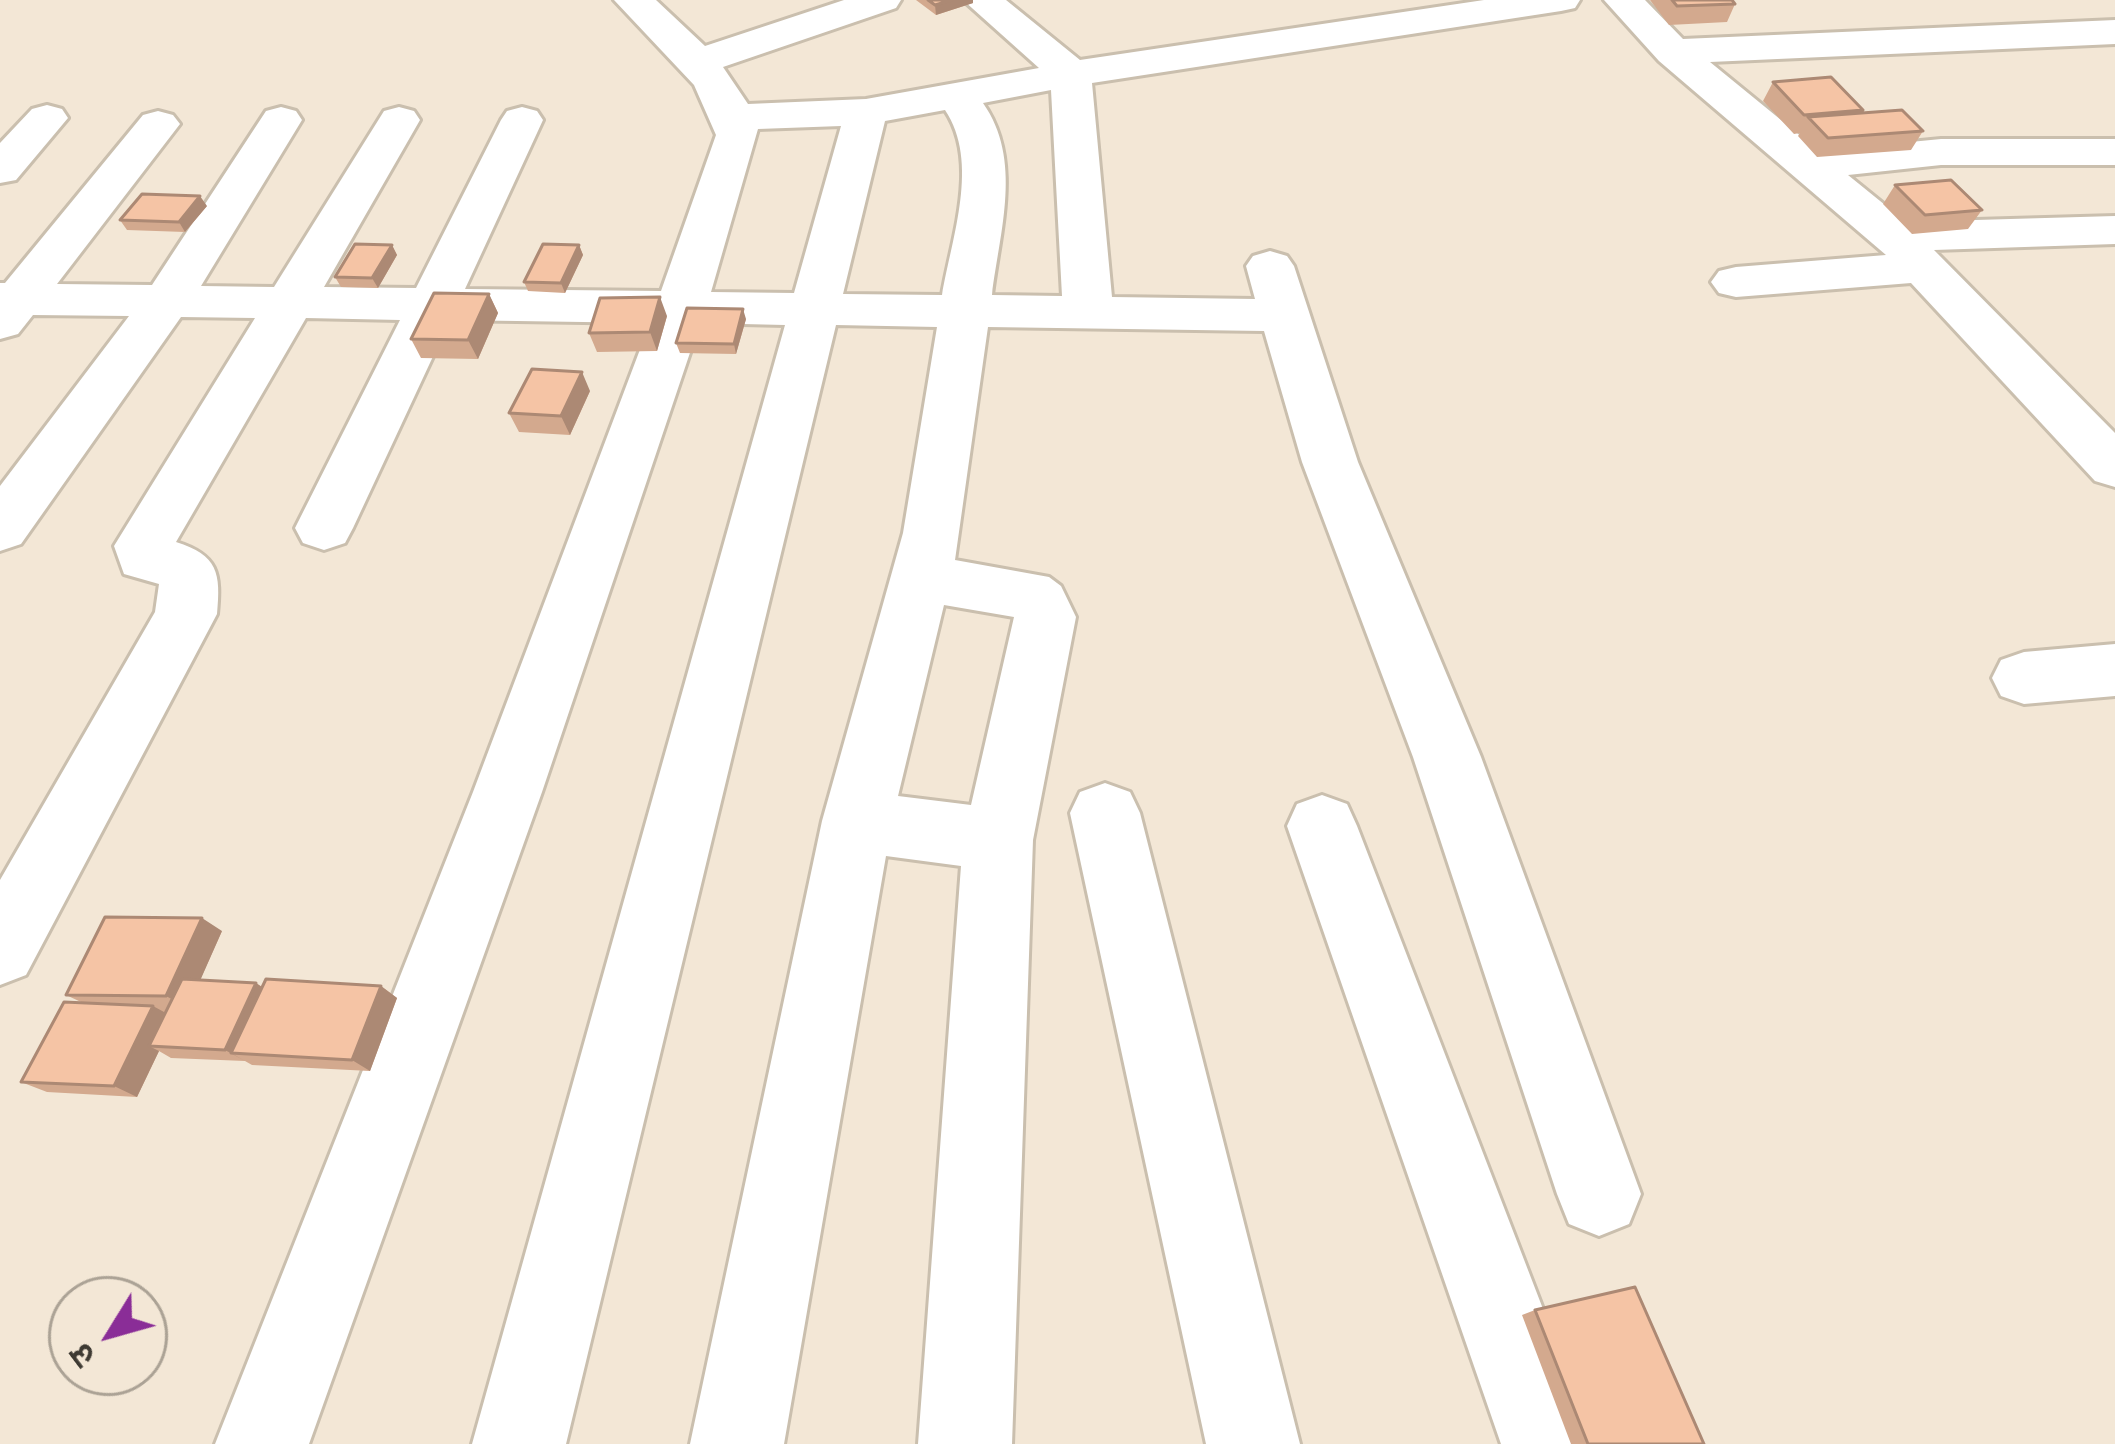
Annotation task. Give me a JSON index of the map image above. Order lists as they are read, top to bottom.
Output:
{
  "north": "bottom left"
}
